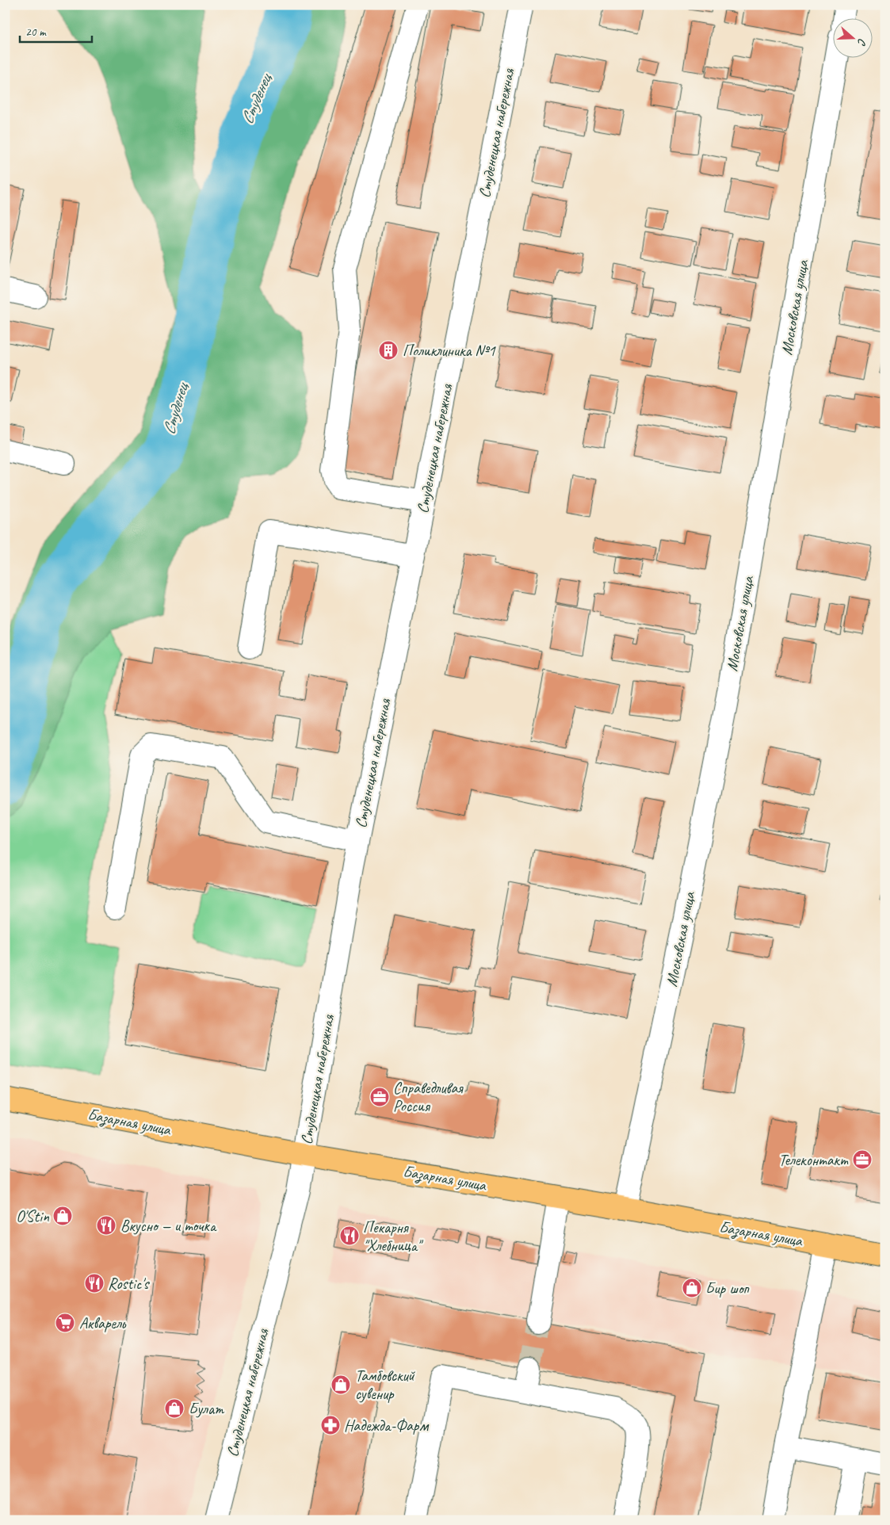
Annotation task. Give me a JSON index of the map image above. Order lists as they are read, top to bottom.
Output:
{
  "streets": {
    "main road": ["Базарная улица"],
    "street": ["Студенецкая набережная", "Московская улица"]
  },
  "crossings": [
    ["Студенецкая набережная", "Базарная улица"],
    ["Московская улица", "Базарная улица"]
  ],
  "water": ["Студенец"],
  "places": {
    "building": ["Поликлиника №1"],
    "office": ["Справедливая Россия", "Телеконтакт"],
    "shop": [
      "O'Stin",
      "Бир шоп",
      "Тамбовский сувенир",
      "Булат"
    ],
    "restaurant": ["Вкусно — и точка", "Пекарня \"Хлебница\"", "Rostic's"],
    "supermarket": ["Акварель"],
    "pharmacy": ["Надежда-Фарм"]
  },
  "scale_bar": "20 m",
  "north": "right"
}
